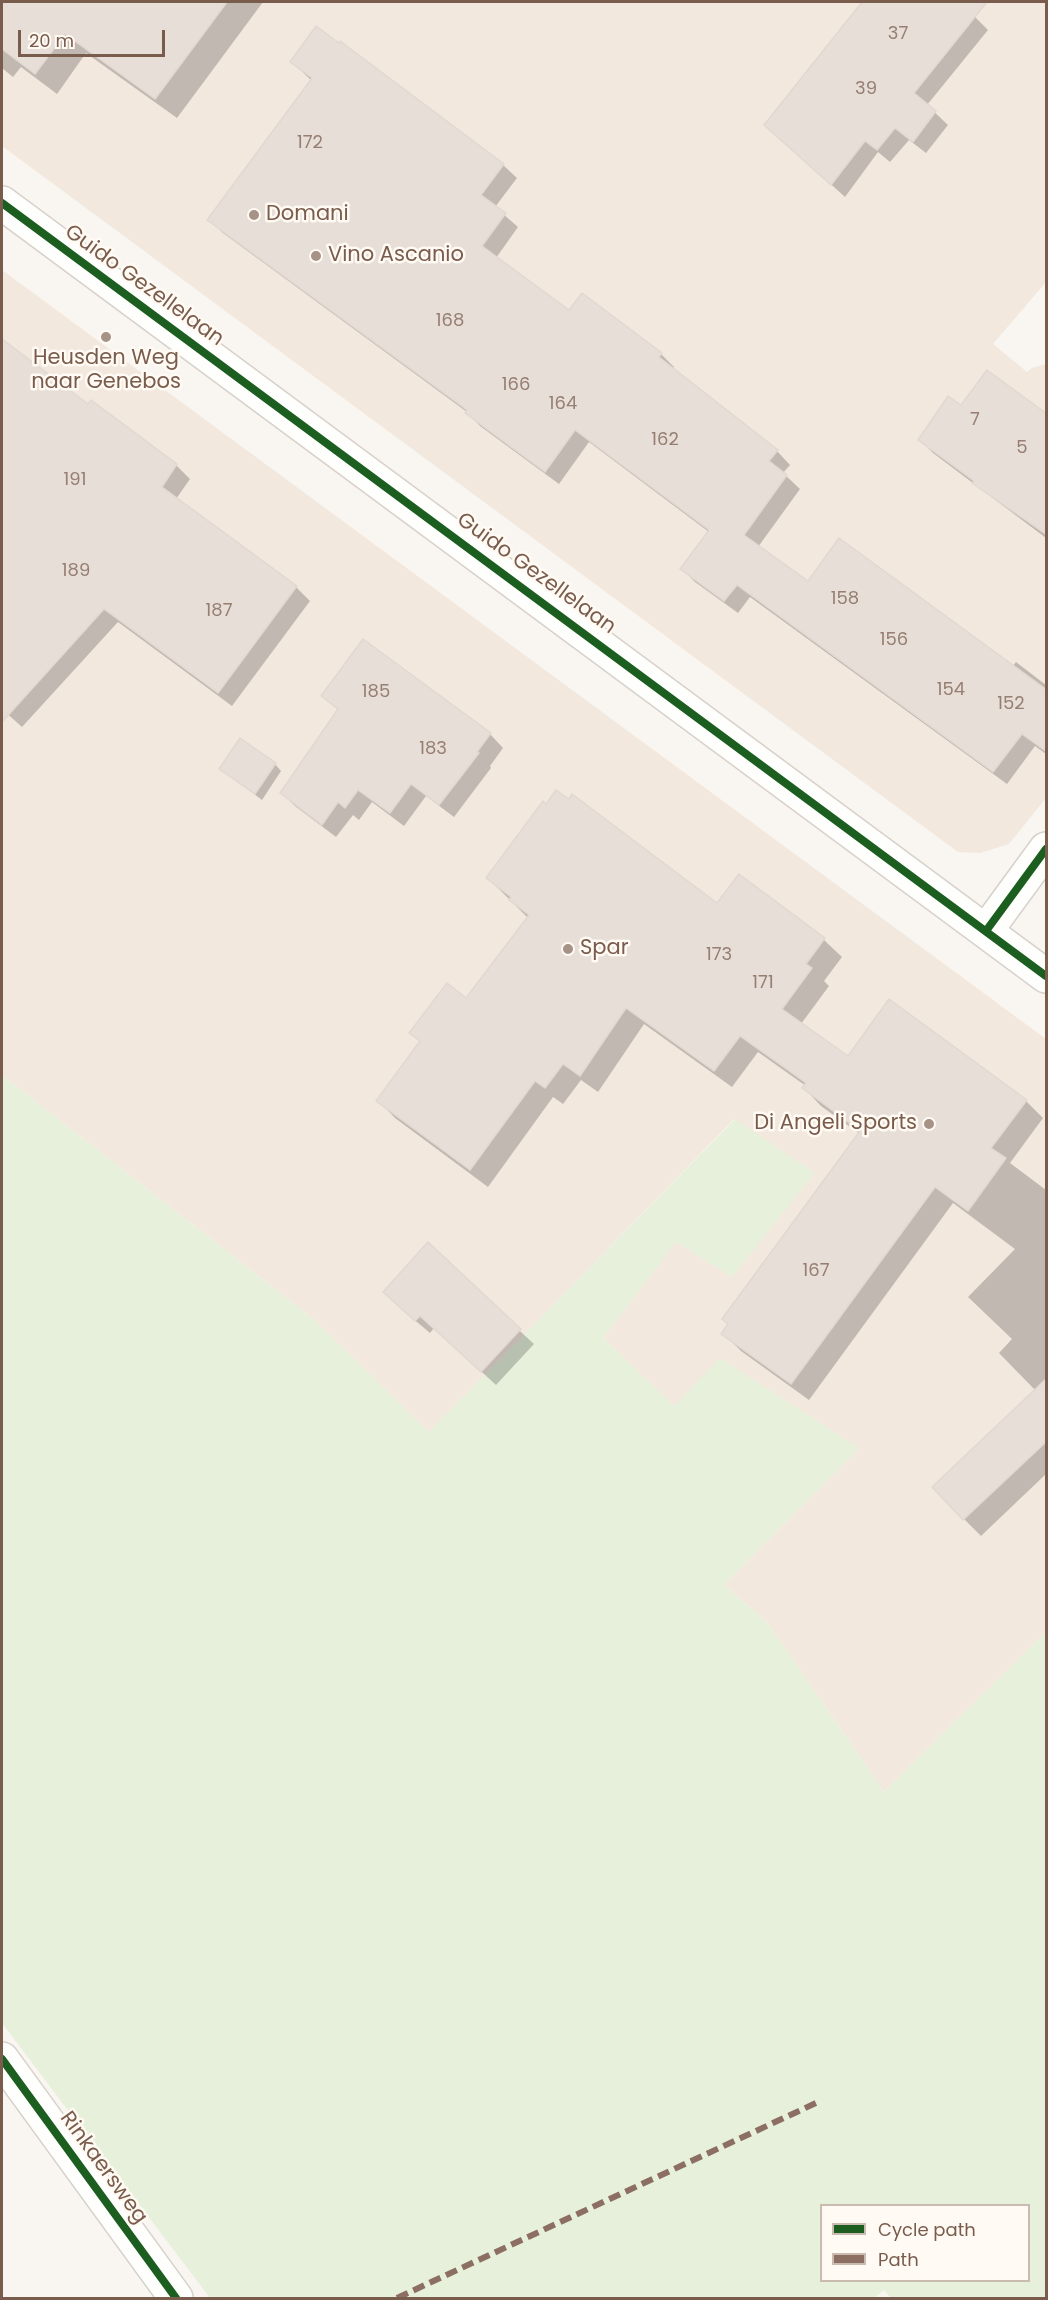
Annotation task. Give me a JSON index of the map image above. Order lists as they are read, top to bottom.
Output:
{
  "streets": {
    "main road": ["Guido Gezellelaan", "Rinkaersweg"]
  },
  "places": [
    "Domani",
    "Vino Ascanio",
    "Heusden Weg naar Genebos",
    "Spar",
    "Di Angeli Sports"
  ],
  "house_numbers": [
    "37",
    "39",
    "172",
    "168",
    "166",
    "164",
    "7",
    "162",
    "5",
    "191",
    "189",
    "158",
    "187",
    "156",
    "154",
    "185",
    "152",
    "183",
    "173",
    "171",
    "167"
  ],
  "legend": ["Cycle path", "Path"],
  "scale_bar": "20 m"
}
